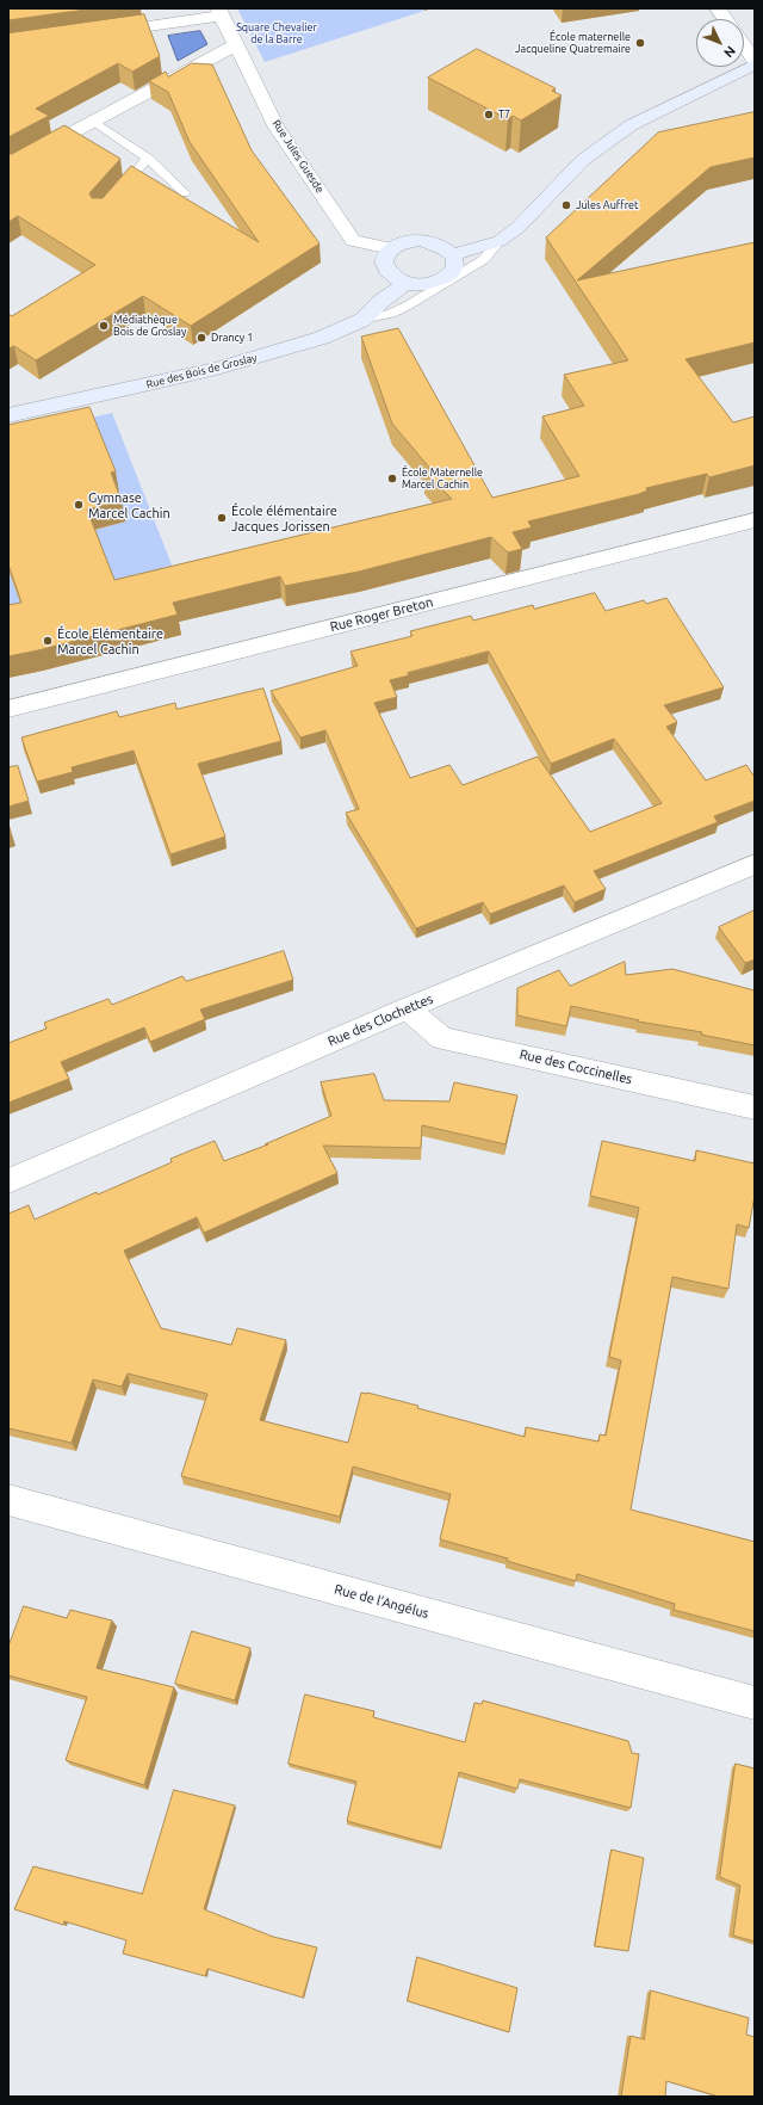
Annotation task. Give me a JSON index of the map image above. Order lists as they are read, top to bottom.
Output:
{
  "streets": {
    "street": [
      "Rue Jules Guesde",
      "Rue des Bois de Groslay",
      "Rue Roger Breton",
      "Rue des Clochettes",
      "Rue des Coccinelles",
      "Rue de l'Angélus"
    ]
  },
  "crossings": [
    ["Rue Jules Guesde", "Rue des Bois de Groslay"],
    ["Rue des Clochettes", "Rue des Coccinelles"]
  ],
  "parks": ["Square Chevalier de la Barre"],
  "places": [
    "École maternelle Jacqueline Quatremaire",
    "T7",
    "Jules Auffret",
    "Médiathèque Bois de Groslay",
    "Drancy 1",
    "École Maternelle Marcel Cachin",
    "Gymnase Marcel Cachin",
    "École élémentaire Jacques Jorissen",
    "École Elémentaire Marcel Cachin"
  ],
  "north": "bottom right"
}
